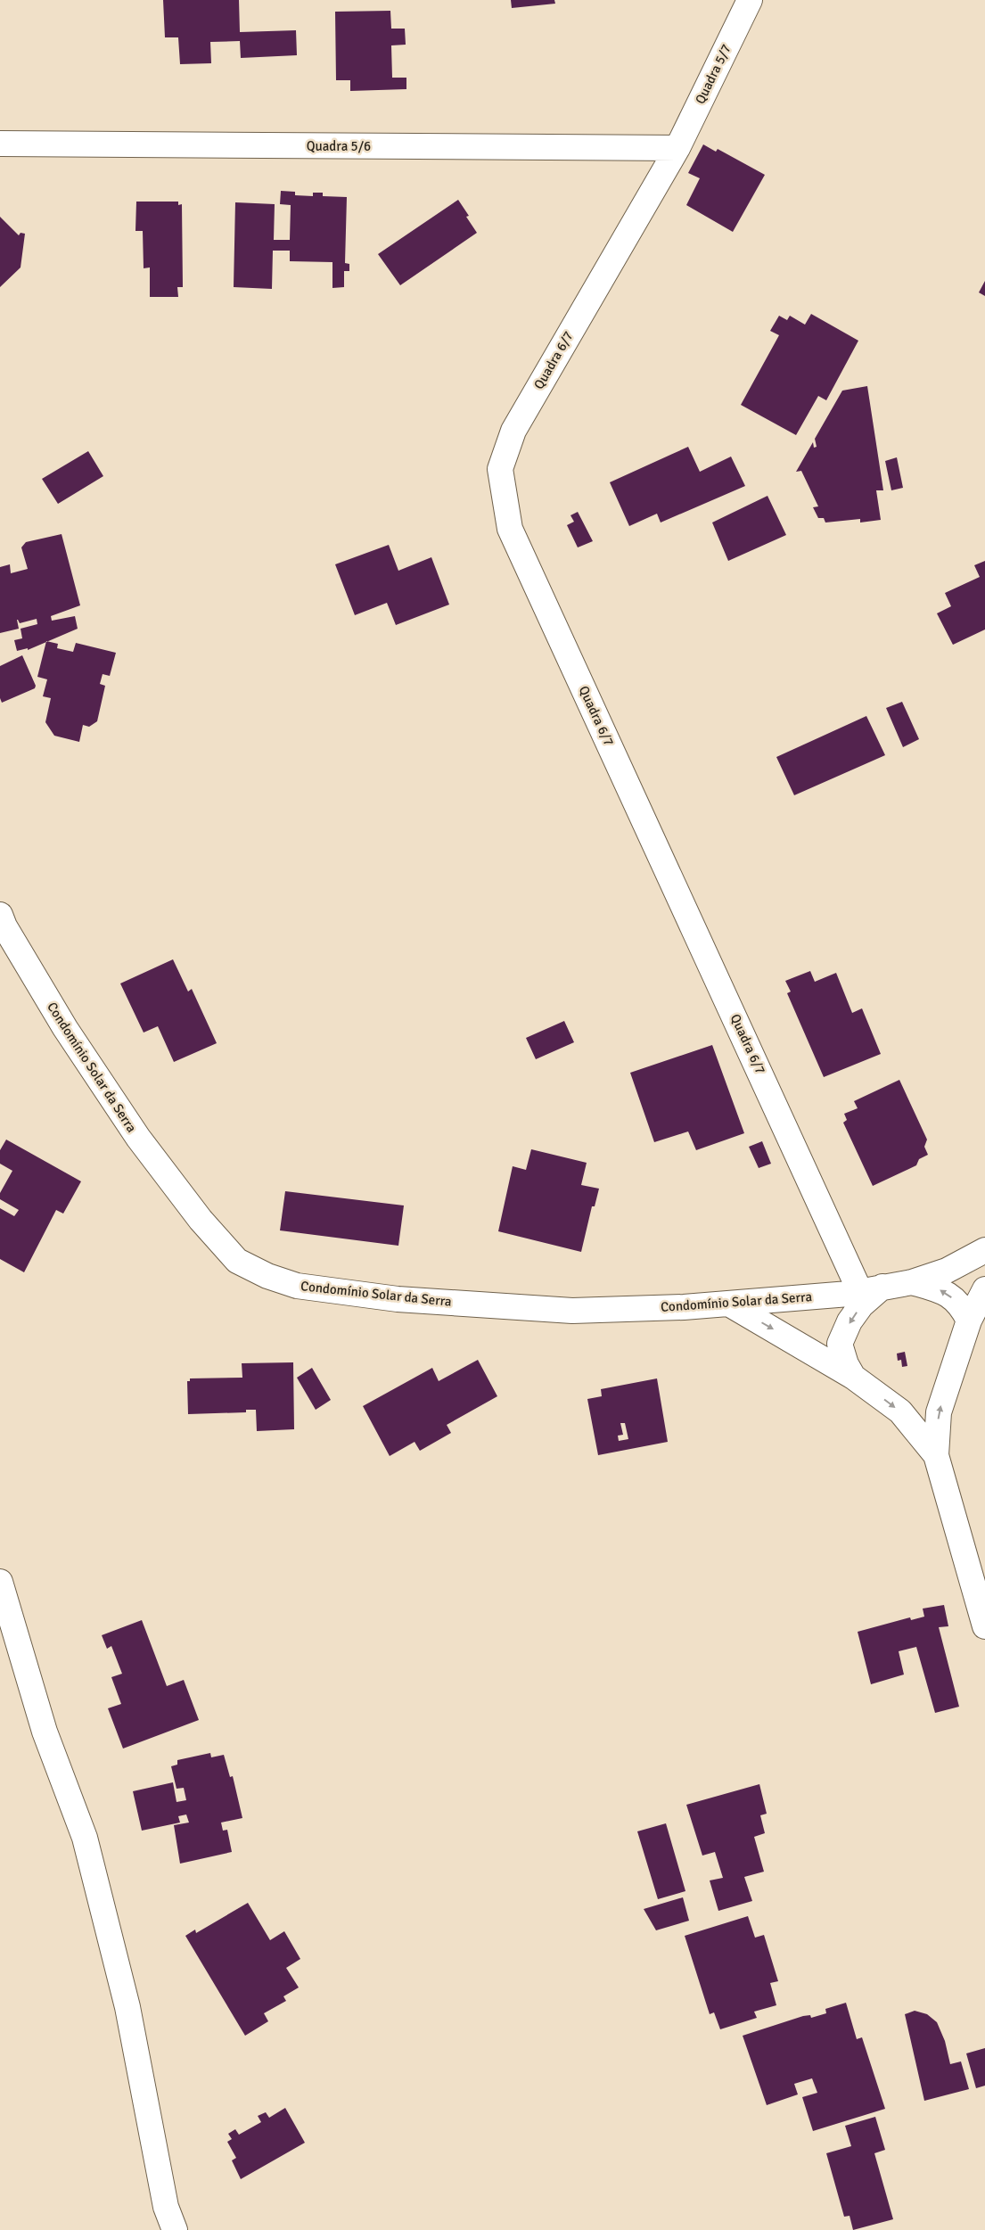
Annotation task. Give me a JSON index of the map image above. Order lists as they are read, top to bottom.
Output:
{
  "streets": {
    "street": [
      "Quadra 5/7",
      "Quadra 5/6",
      "Quadra 6/7",
      "Condomínio Solar da Serra"
    ]
  },
  "crossings": [
    ["Quadra 5/7", "Quadra 5/6"],
    ["Quadra 5/7", "Quadra 6/7"],
    ["Quadra 5/6", "Quadra 6/7"],
    ["Quadra 6/7", "Condomínio Solar da Serra"]
  ]
}
